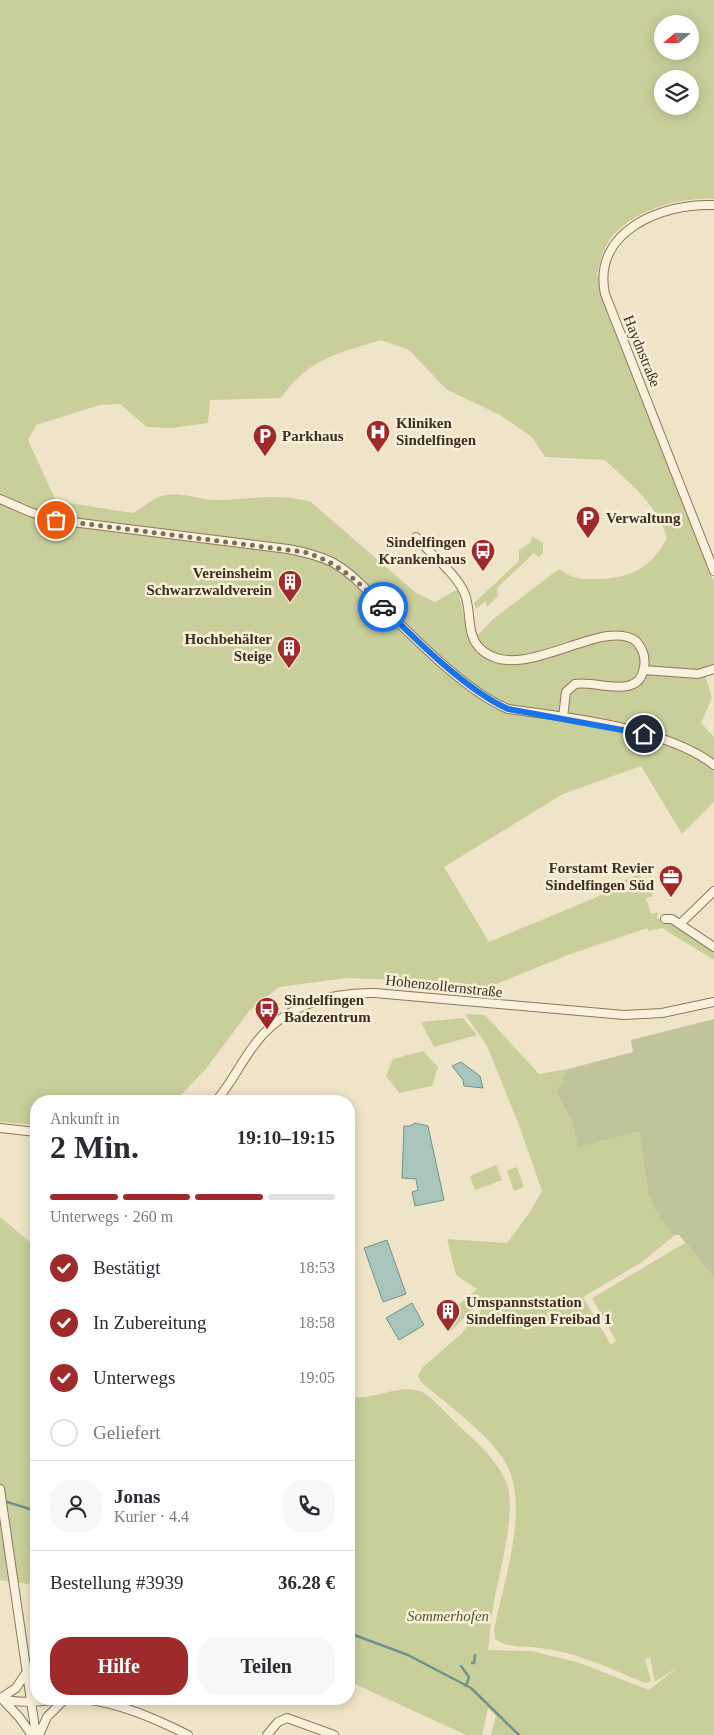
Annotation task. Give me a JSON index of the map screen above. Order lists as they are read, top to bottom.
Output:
{
  "streets": {
    "street": ["Haydnstraße", "Hohenzollernstraße"]
  },
  "parks": ["Sommerhofen"],
  "places": {
    "hospital": ["Kliniken Sindelfingen"],
    "parking": ["Parkhaus", "Verwaltung"],
    "bus stop": ["Sindelfingen Krankenhaus", "Sindelfingen Badezentrum"],
    "building": ["Vereinsheim Schwarzwaldverein", "Hochbehälter Steige", "Umspannststation Sindelfingen Freibad 1"],
    "office": ["Forstamt Revier Sindelfingen Süd"]
  },
  "north": "left",
  "page": {
    "heading": ["2 Min.", "Ankunft in", "19:10–19:15"],
    "panel": [
      "Jonas",
      "Kurier · 4.4",
      "Bestellung #3939",
      "36.28 €"
    ],
    "bar": "Unterwegs · 260 m",
    "list": [
      ["Bestätigt", "18:53"],
      ["In Zubereitung", "18:58"],
      ["Unterwegs", "19:05"],
      "Geliefert"
    ],
    "buttons": ["Hilfe", "Teilen"]
  }
}
